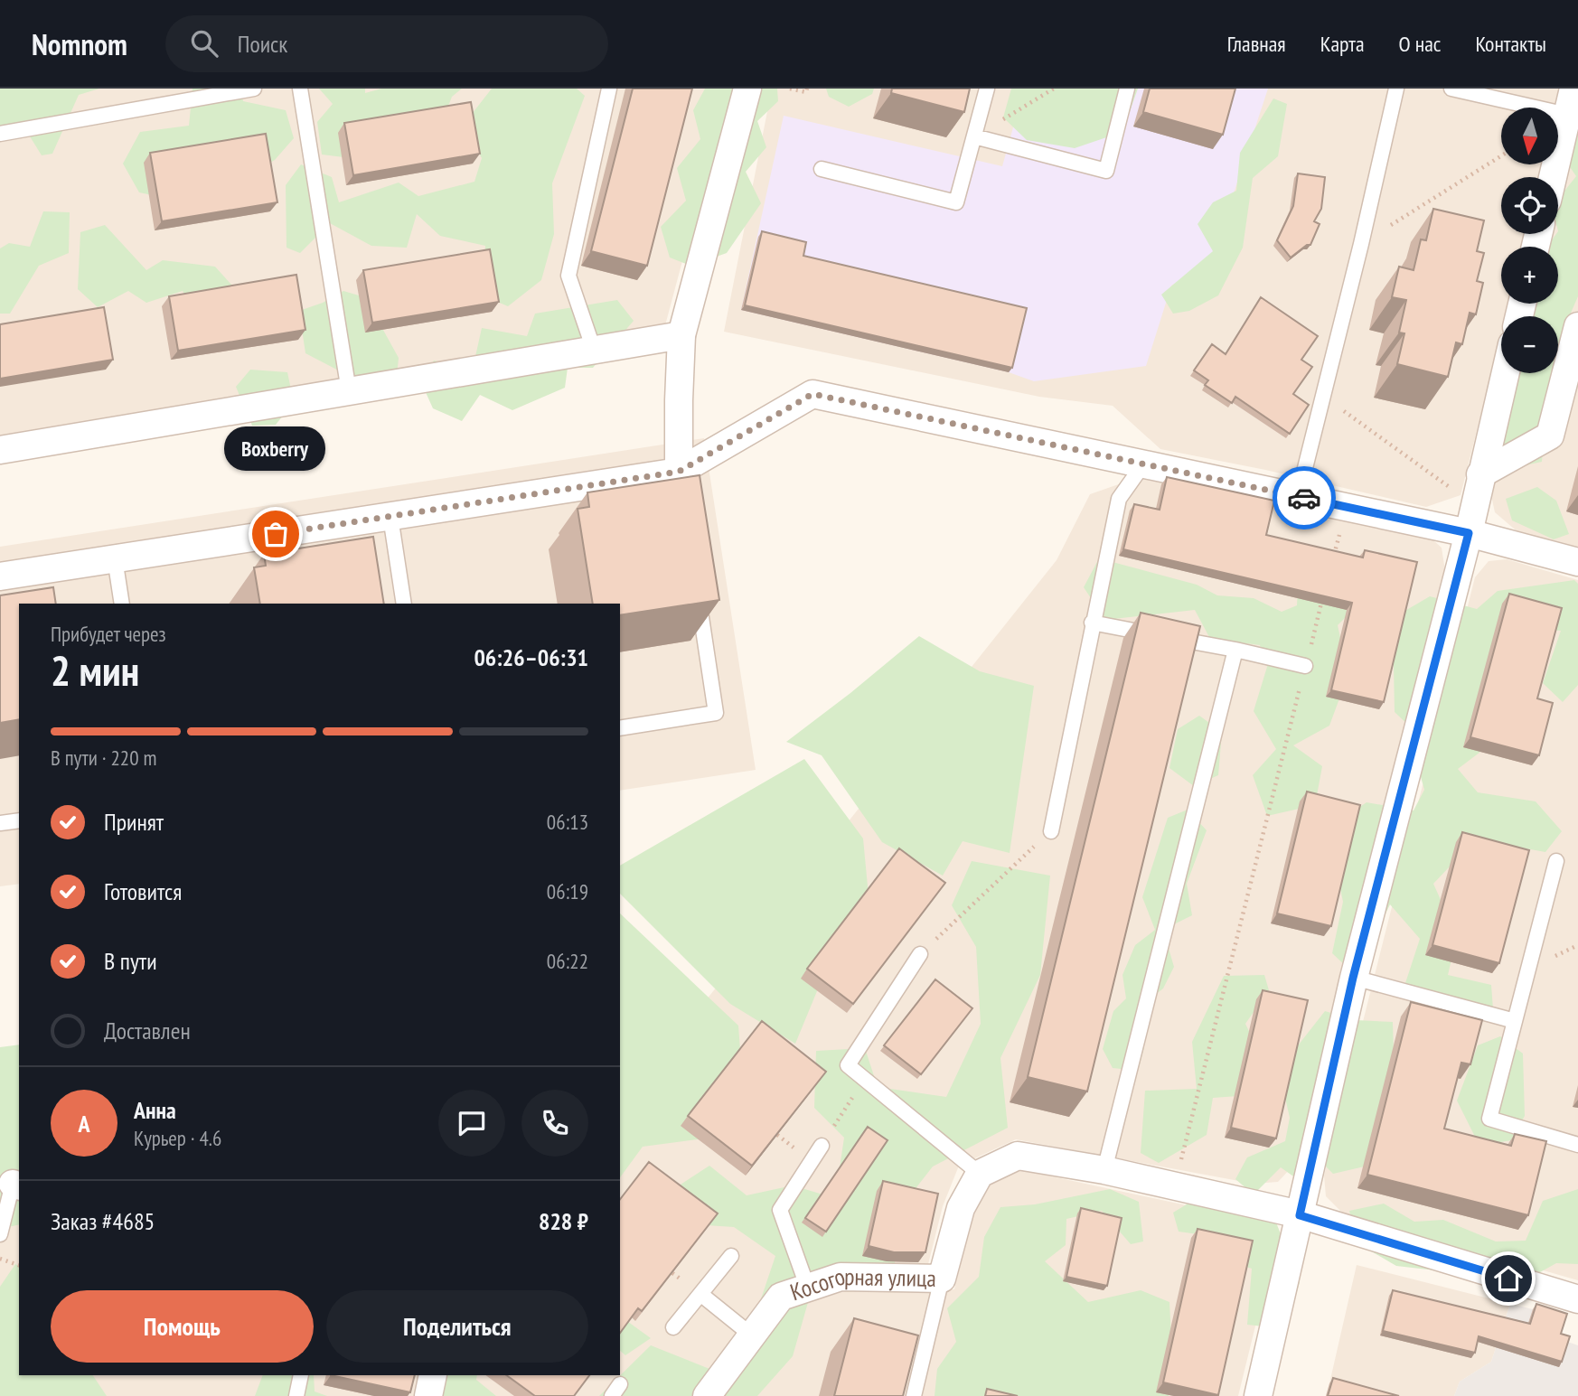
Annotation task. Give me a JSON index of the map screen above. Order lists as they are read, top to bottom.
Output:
{
  "streets": {
    "street": ["Косогорная улица"]
  },
  "places": ["Boxberry"],
  "north": "bottom",
  "page": {
    "header": "Nomnom",
    "search": "Поиск",
    "nav": [
      "Главная",
      "Карта",
      "О нас",
      "Контакты"
    ],
    "map_buttons": ["+", "−"],
    "bubble": "Boxberry",
    "heading": ["2 мин", "Прибудет через", "06:26–06:31"],
    "panel": [
      "Анна",
      "Курьер · 4.6",
      "Заказ #4685",
      "828 ₽"
    ],
    "bar": "В пути · 220 m",
    "list": [
      ["Принят", "06:13"],
      ["Готовится", "06:19"],
      ["В пути", "06:22"],
      "Доставлен"
    ],
    "round": "А",
    "buttons": ["Помощь", "Поделиться"]
  }
}
